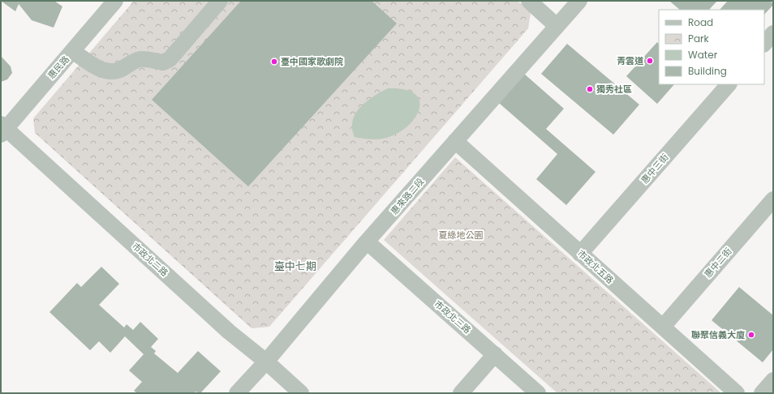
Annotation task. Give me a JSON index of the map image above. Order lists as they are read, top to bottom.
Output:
{
  "streets": {
    "street": [
      "惠民路",
      "惠中三街",
      "惠來路二段",
      "市政北二路",
      "惠中二街",
      "市政北五路",
      "市政北三路"
    ]
  },
  "crossings": [
    ["惠民路", "市政北二路"],
    ["惠中三街", "市政北五路"],
    ["惠來路二段", "市政北二路"],
    ["惠來路二段", "市政北五路"],
    ["惠來路二段", "市政北三路"],
    ["惠中二街", "市政北五路"]
  ],
  "districts": ["臺中七期"],
  "parks": ["夏綠地公園"],
  "places": [
    "青雲道",
    "臺中國家歌劇院",
    "獨秀社區",
    "聯聚信義大廈"
  ],
  "legend": [
    "Road",
    "Park",
    "Water",
    "Building"
  ]
}
